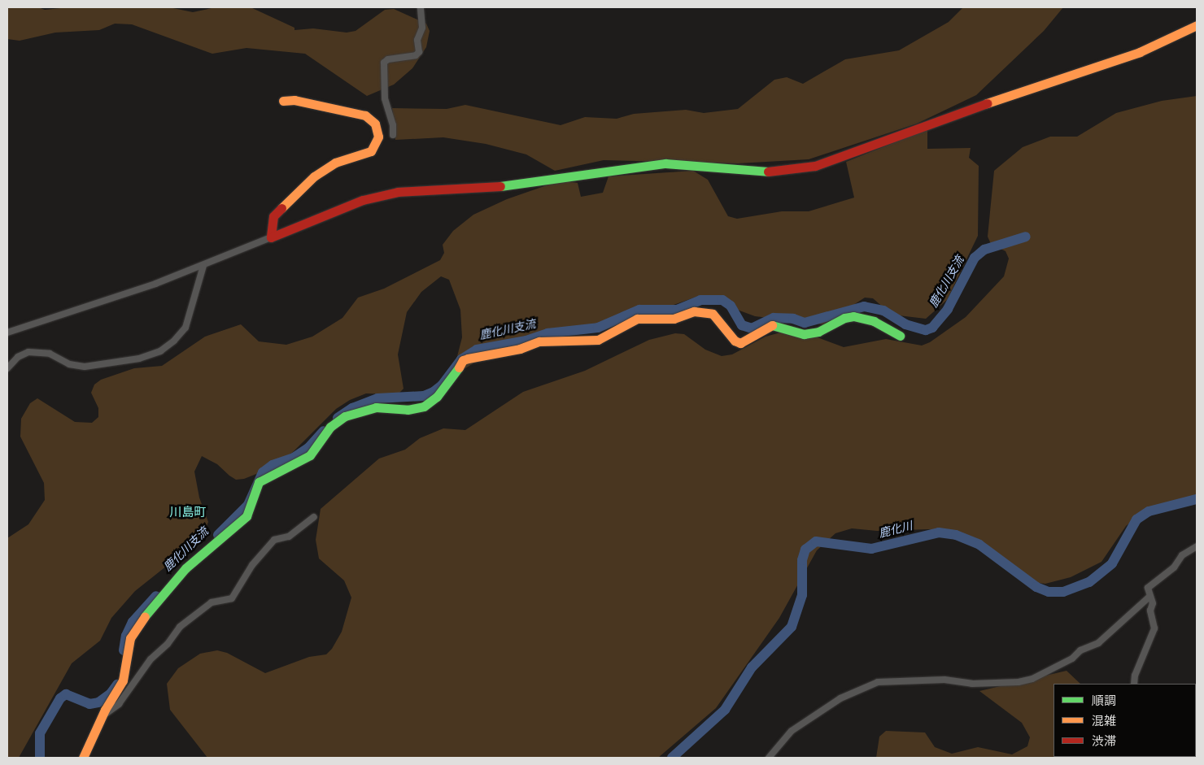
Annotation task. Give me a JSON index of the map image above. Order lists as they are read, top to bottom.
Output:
{
  "districts": ["川島町"],
  "water": ["鹿化川支流", "鹿化川"],
  "legend": ["順調", "混雑", "渋滞"]
}
